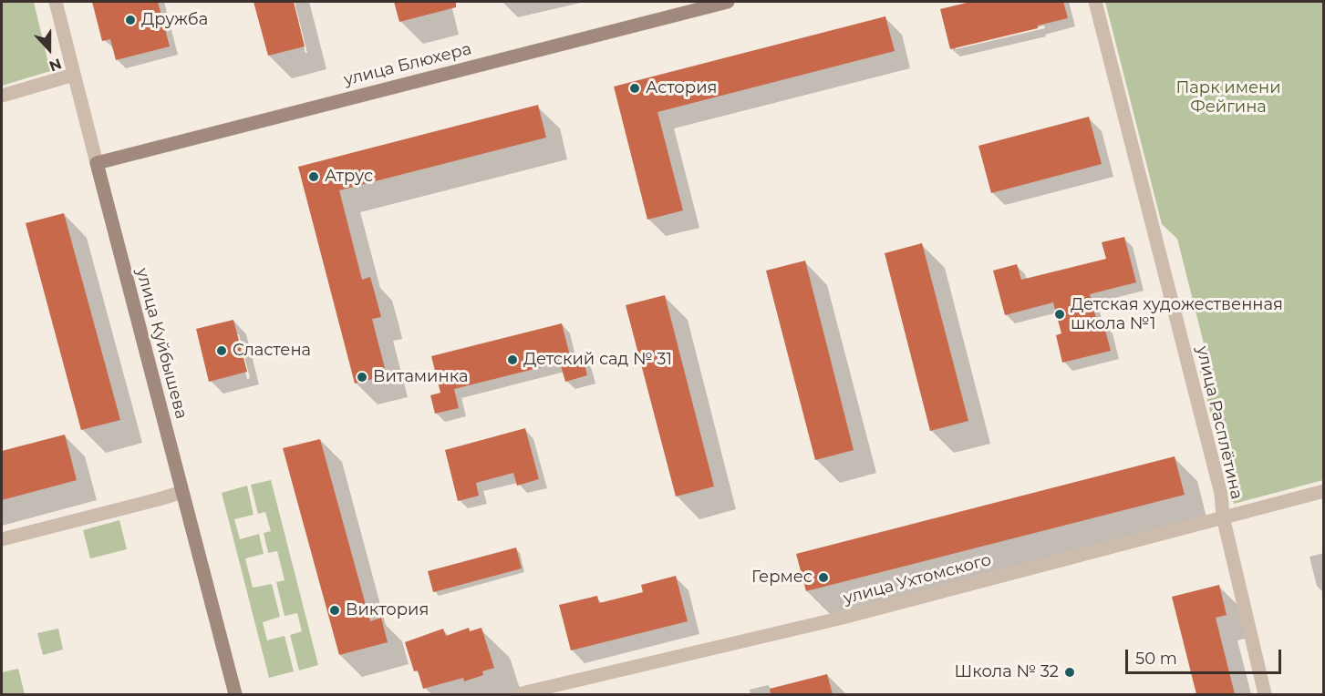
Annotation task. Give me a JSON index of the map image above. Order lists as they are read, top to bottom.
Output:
{
  "streets": {
    "street": [
      "улица Блюхера",
      "улица Куйбышева",
      "улица Расплётина",
      "улица Ухтомского"
    ]
  },
  "crossings": [
    ["улица Блюхера", "улица Куйбышева"],
    ["улица Расплётина", "улица Ухтомского"]
  ],
  "parks": ["Парк имени Фейгина"],
  "places": [
    "Дружба",
    "Астория",
    "Атрус",
    "Детская художественная школа №1",
    "Сластена",
    "Детский сад № 31",
    "Витаминка",
    "Гермес",
    "Виктория",
    "Школа № 32"
  ],
  "scale_bar": "50 m",
  "north": "bottom"
}
